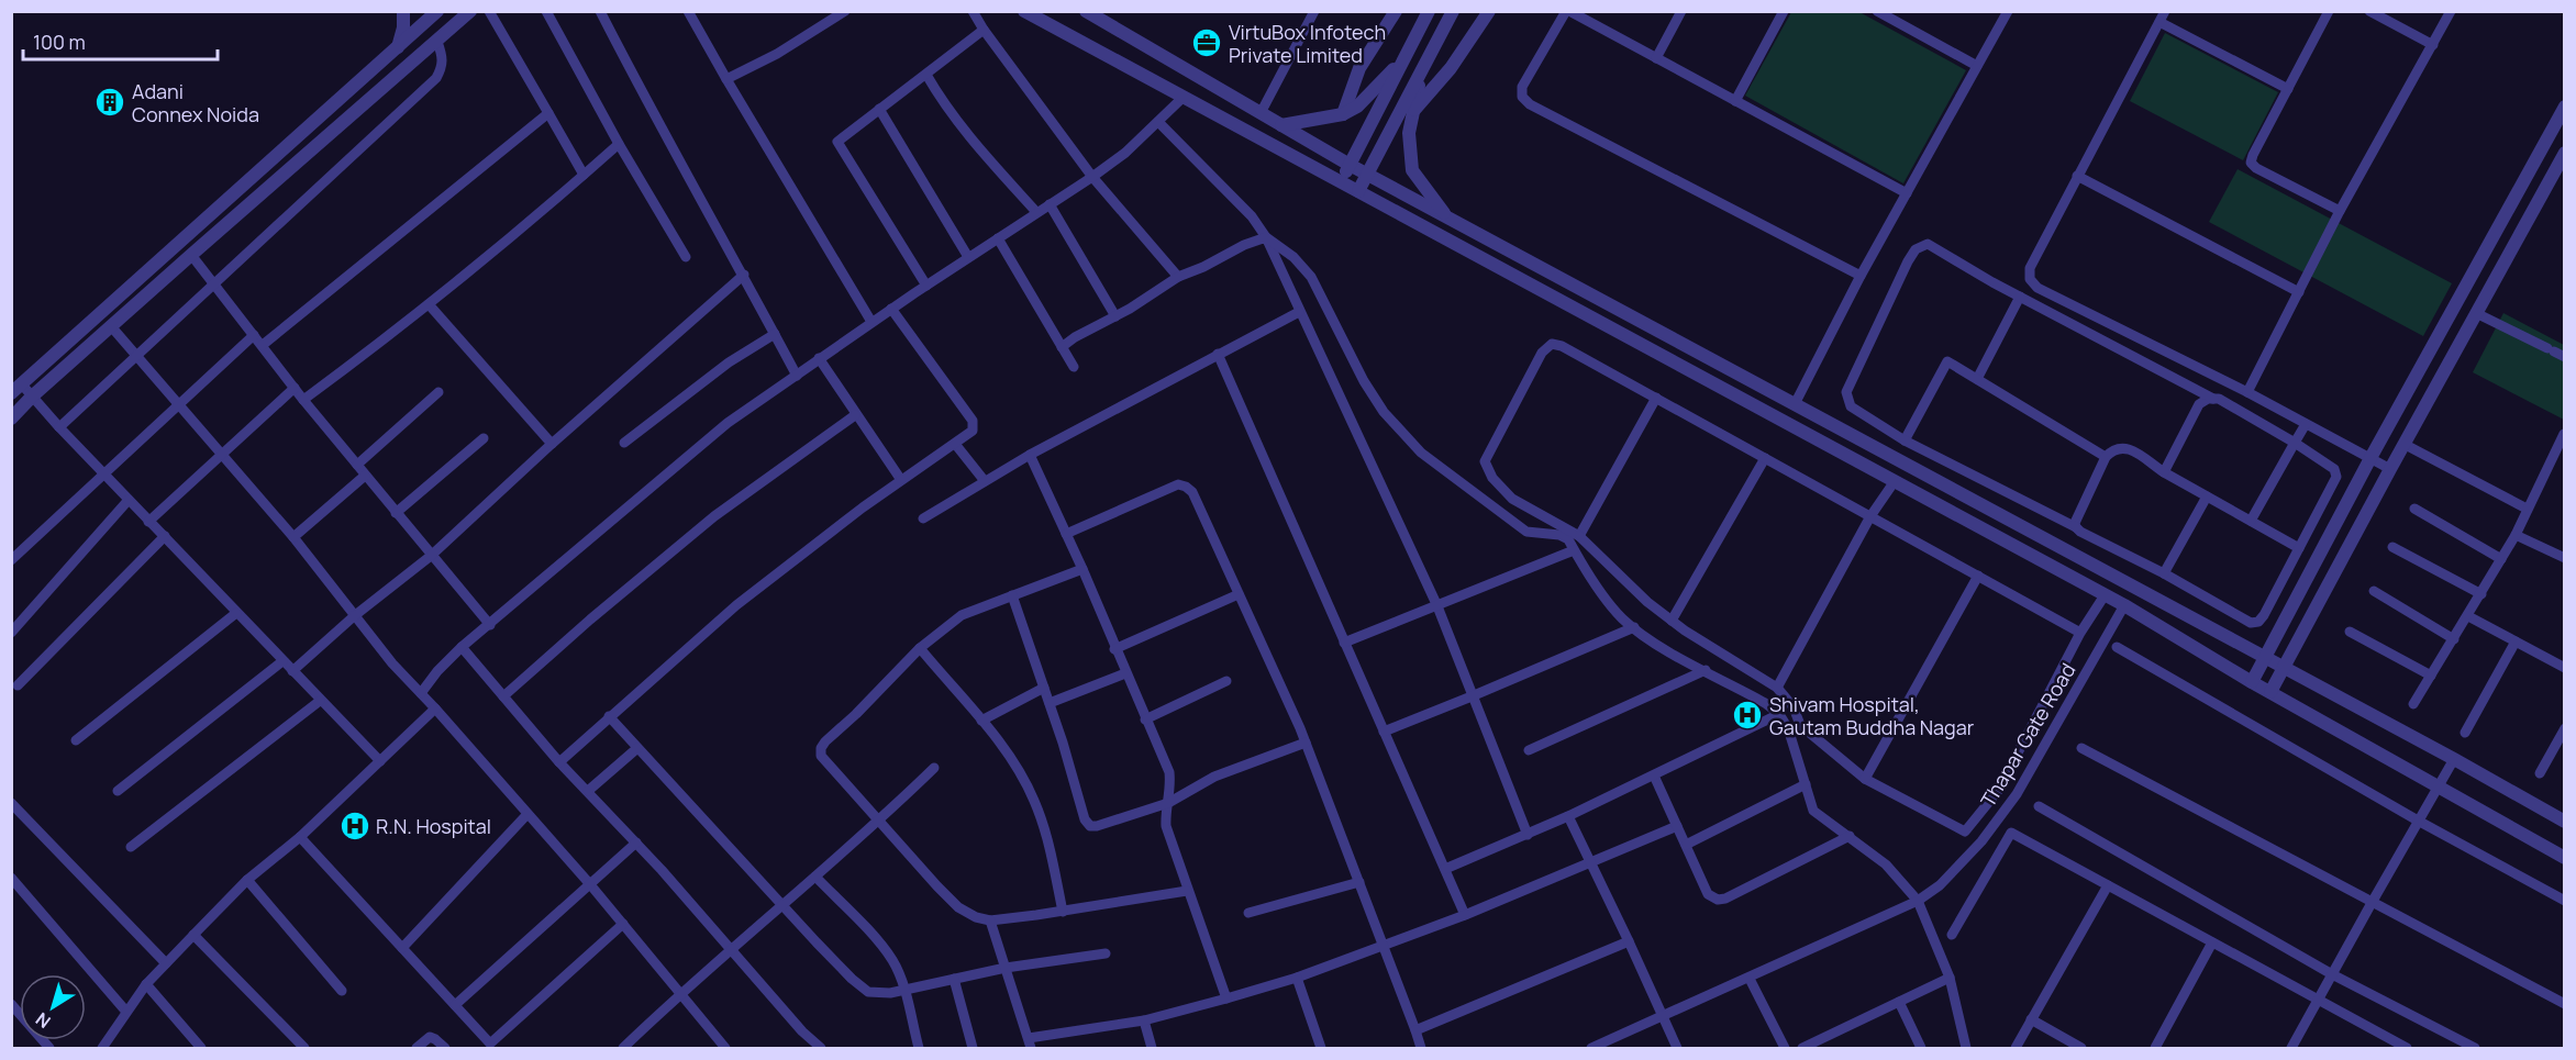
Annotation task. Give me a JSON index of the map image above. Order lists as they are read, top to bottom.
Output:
{
  "streets": {
    "street": ["Thapar Gate Road"]
  },
  "places": {
    "office": ["VirtuBox Infotech Private Limited"],
    "building": ["Adani Connex Noida"],
    "hospital": ["Shivam Hospital, Gautam Buddha Nagar", "R.N. Hospital"]
  },
  "scale_bar": "100 m",
  "north": "bottom left"
}
